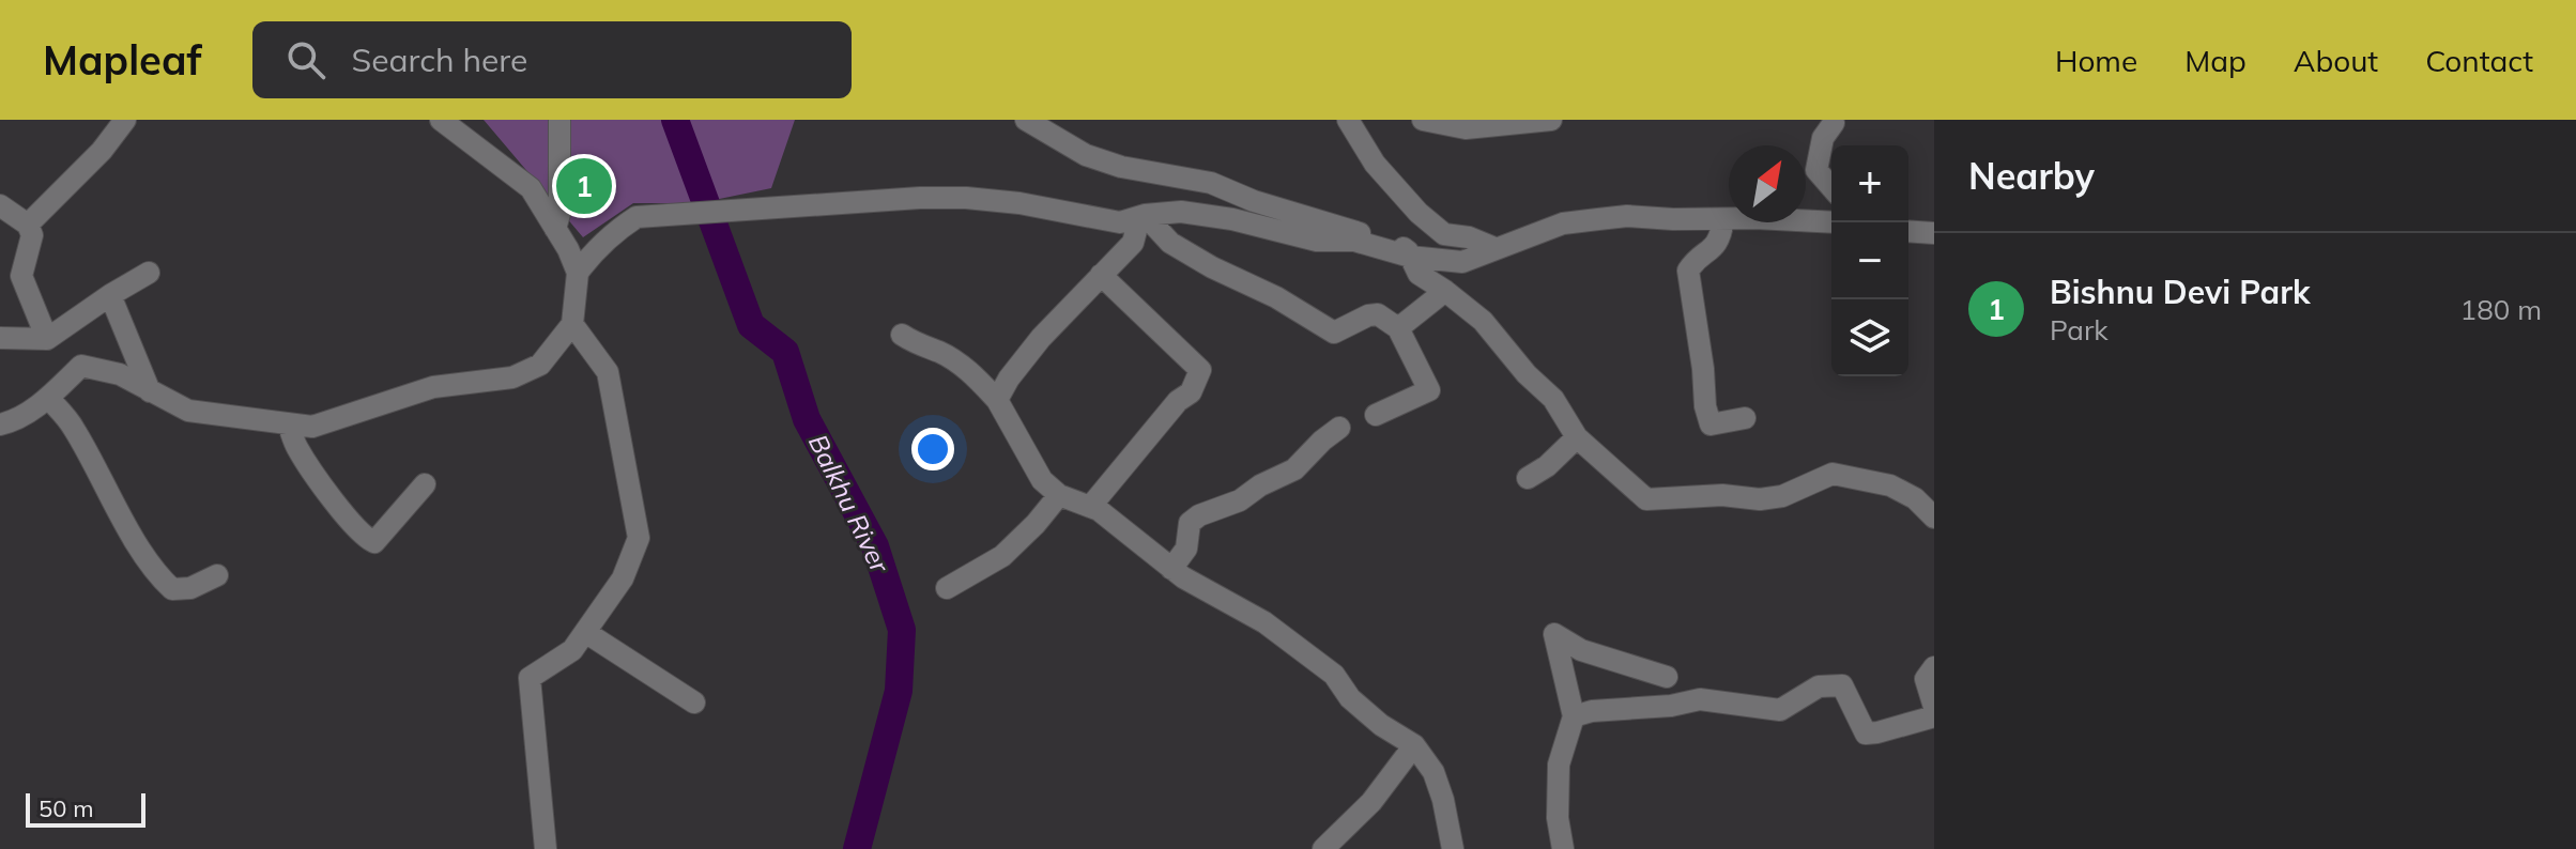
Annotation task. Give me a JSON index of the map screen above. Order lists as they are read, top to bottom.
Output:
{
  "water": ["Balkhu River"],
  "scale_bar": "50 m",
  "north": "top right",
  "page": {
    "header": "Mapleaf",
    "search": "Search here",
    "nav": [
      "Home",
      "Map",
      "About",
      "Contact"
    ],
    "heading": "Nearby",
    "map_buttons": ["+", "−"],
    "pins": "1",
    "list": [
      {
        "mark": "1",
        "name": "Bishnu Devi Park",
        "note": "Park",
        "value": "180 m"
      }
    ],
    "scale": "50 m"
  }
}
